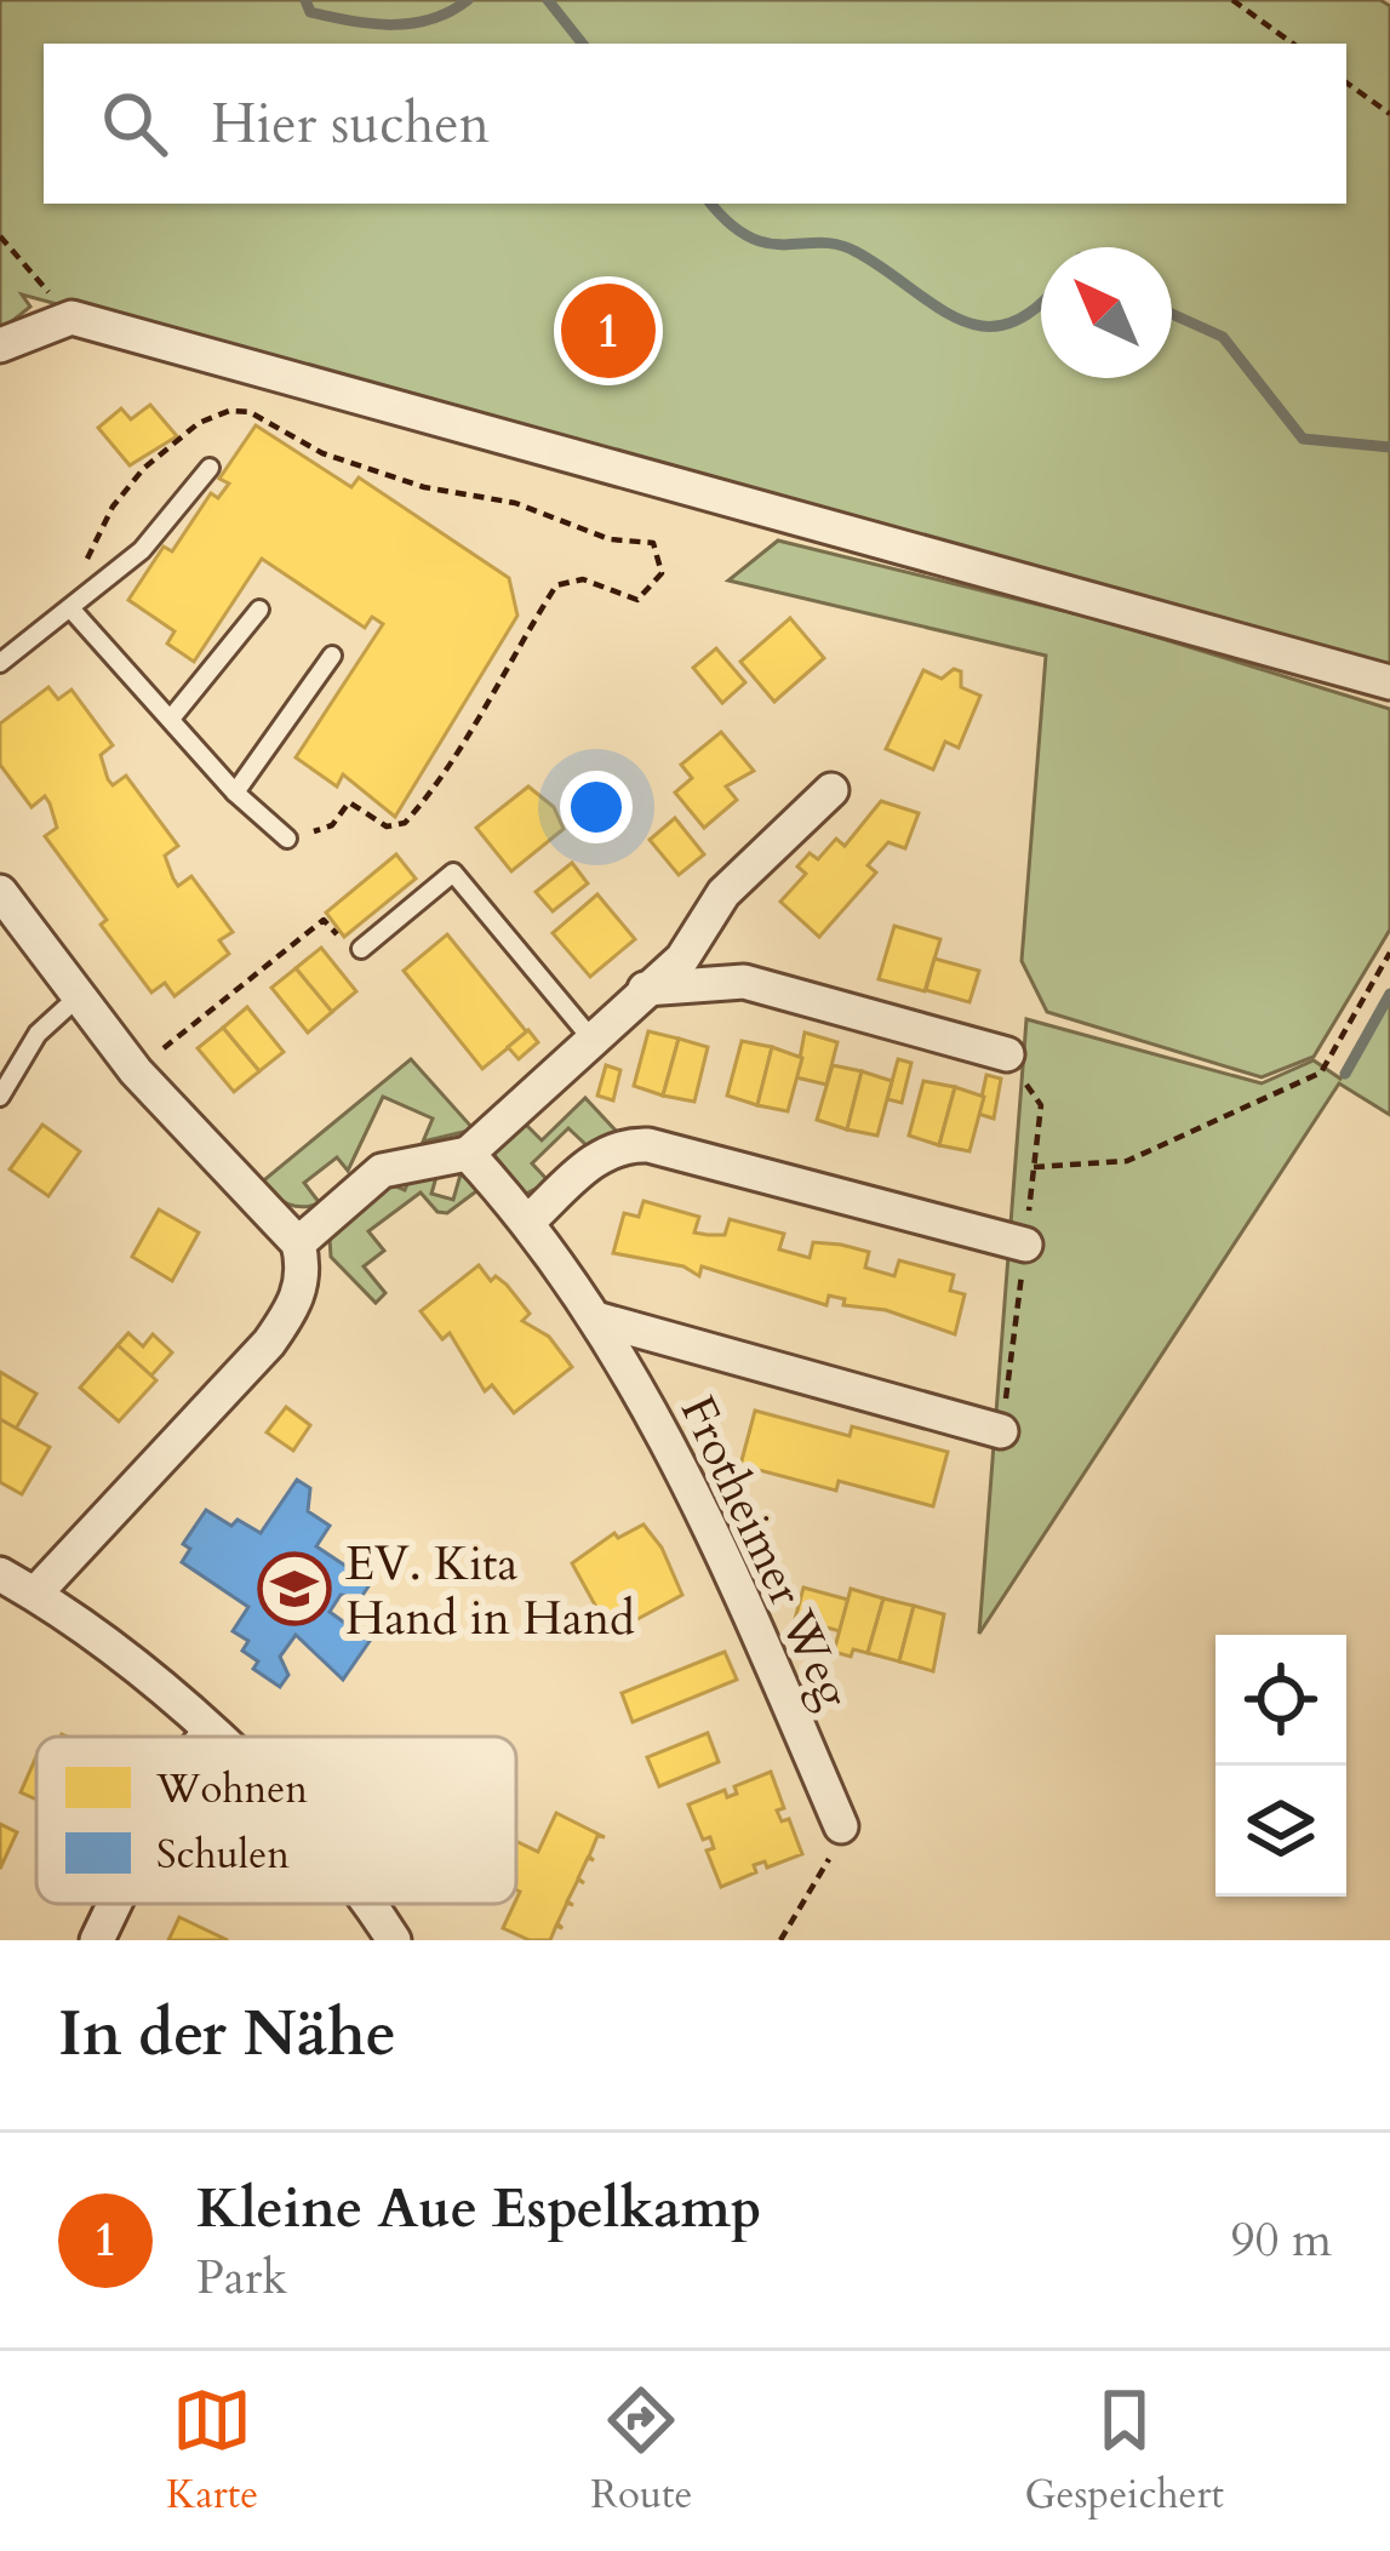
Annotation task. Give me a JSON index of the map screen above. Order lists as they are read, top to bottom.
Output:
{
  "streets": {
    "street": ["Frotheimer Weg"]
  },
  "places": {
    "school or university": ["EV. Kita Hand in Hand"]
  },
  "legend": ["Wohnen", "Schulen"],
  "north": "top left",
  "page": {
    "search": "Hier suchen",
    "pins": "1",
    "heading": "In der Nähe",
    "list": [
      {
        "mark": "1",
        "name": "Kleine Aue Espelkamp",
        "note": "Park",
        "value": "90 m"
      }
    ],
    "nav": ["Karte", "Route", "Gespeichert"]
  }
}
